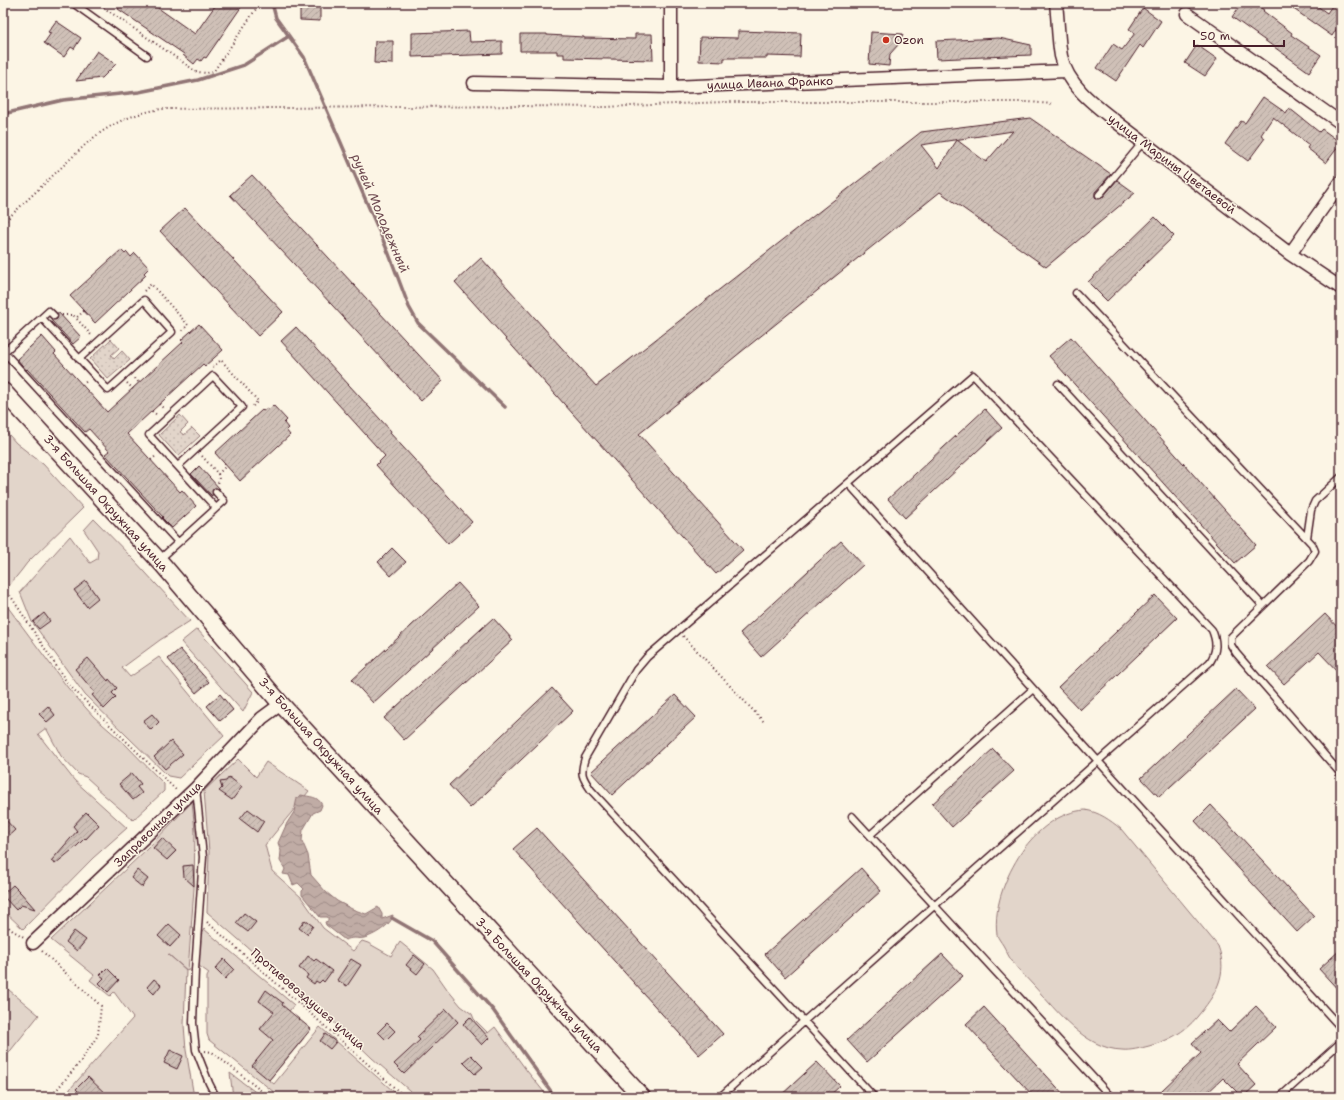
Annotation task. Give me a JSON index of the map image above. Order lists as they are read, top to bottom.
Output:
{
  "streets": {
    "street": [
      "улица Ивана Франко",
      "улица Марины Цветаевой",
      "3-я Большая Окружная улица",
      "Заправочная улица"
    ],
    "path": ["Противовоздушея улица"]
  },
  "crossings": [
    ["улица Ивана Франко", "улица Марины Цветаевой"],
    ["3-я Большая Окружная улица", "Заправочная улица"]
  ],
  "water": ["ручей Молодежный"],
  "places": ["Ozon"],
  "scale_bar": "50 m"
}
